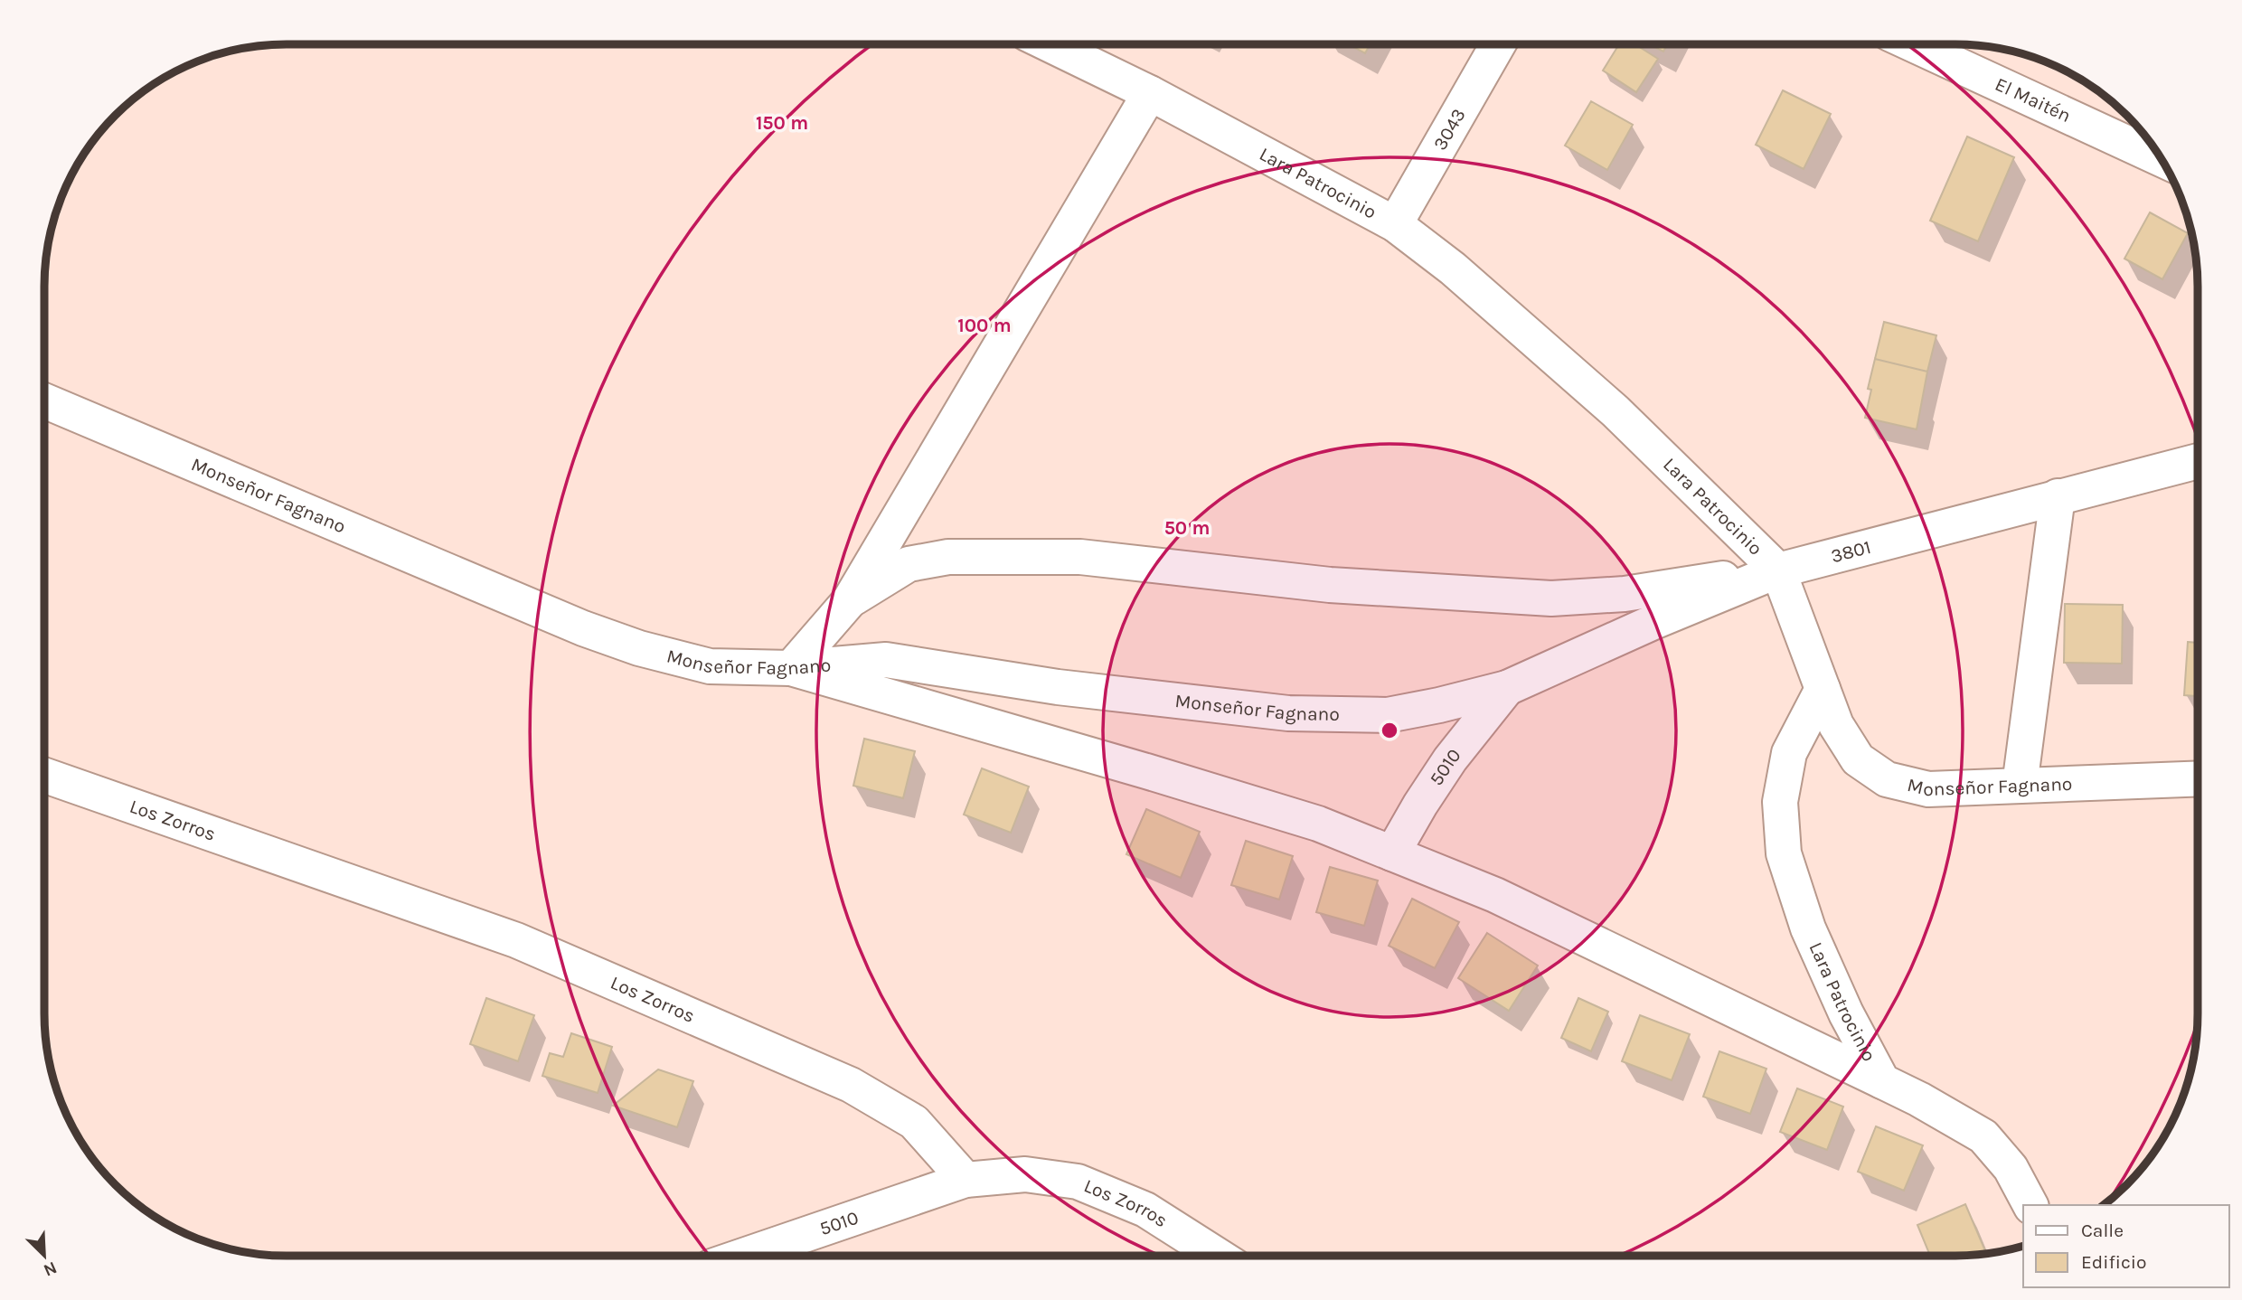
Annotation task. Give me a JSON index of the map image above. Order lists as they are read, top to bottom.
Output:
{
  "streets": {
    "street": [
      "El Maitén",
      "3043",
      "Lara Patrocinio",
      "Monseñor Fagnano",
      "3801",
      "5010",
      "Los Zorros"
    ]
  },
  "crossings": [
    ["3043", "Lara Patrocinio"],
    ["Lara Patrocinio", "Monseñor Fagnano"],
    ["Lara Patrocinio", "3801"],
    ["Monseñor Fagnano", "3801"],
    ["Monseñor Fagnano", "5010"],
    ["3801", "5010"],
    ["5010", "Los Zorros"]
  ],
  "legend": ["Calle", "Edificio"],
  "north": "bottom right",
  "rings": ["150 m", "100 m", "50 m"]
}
